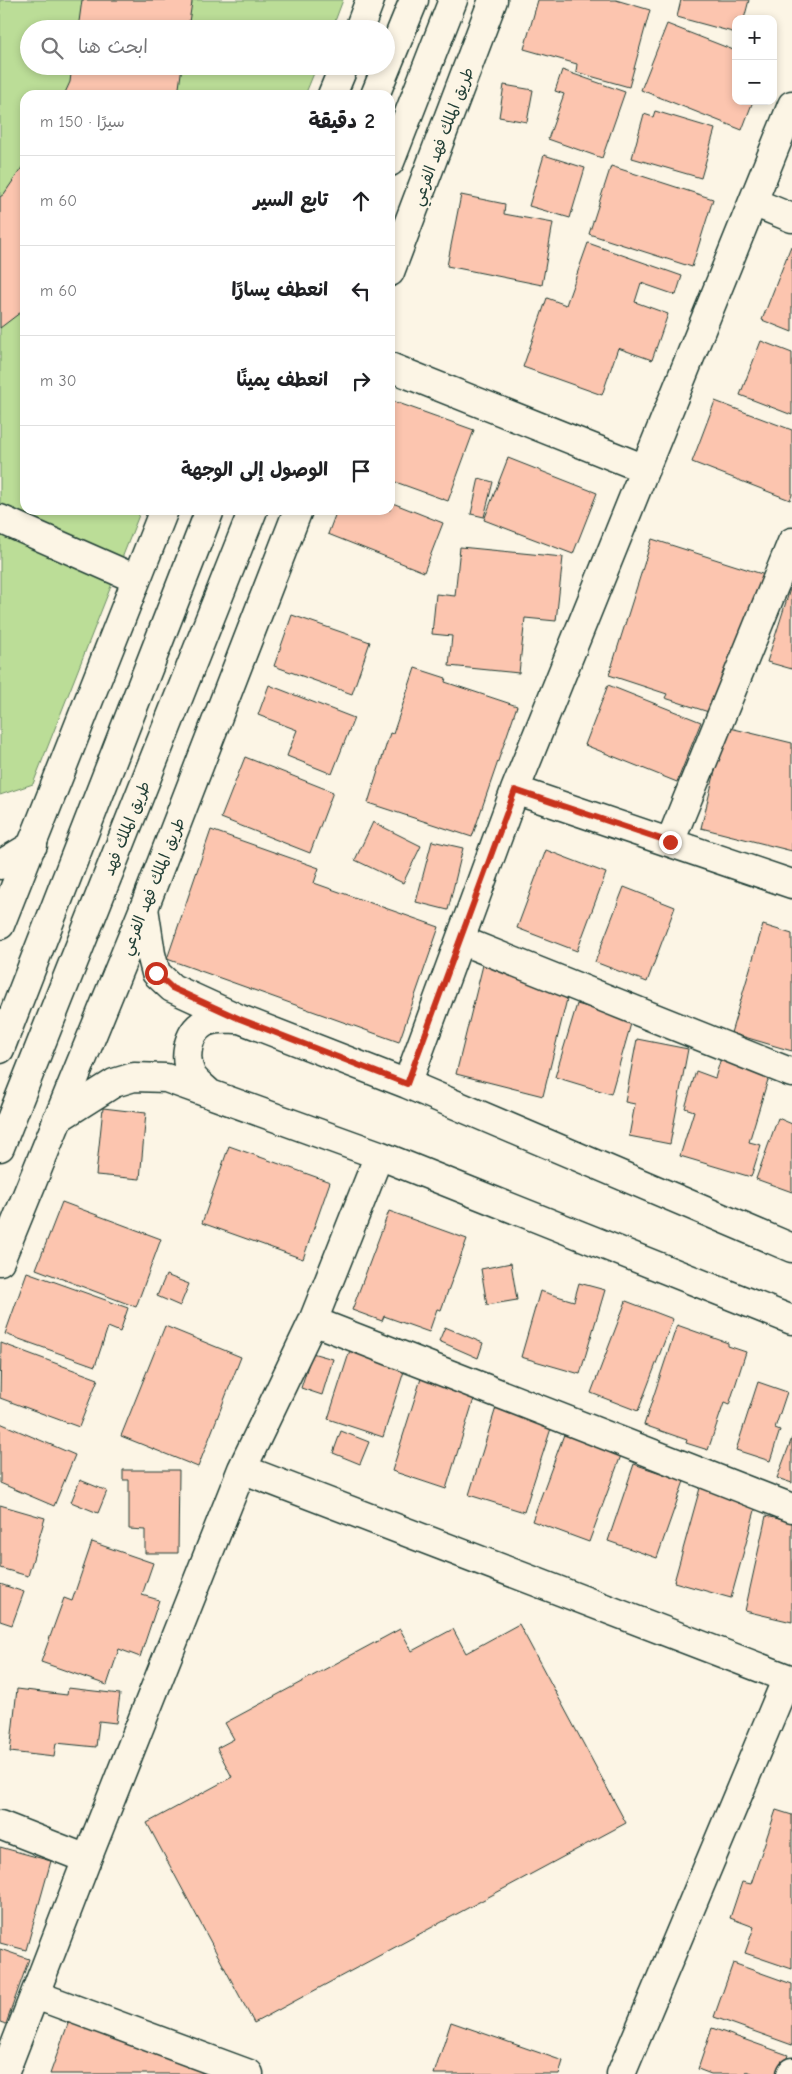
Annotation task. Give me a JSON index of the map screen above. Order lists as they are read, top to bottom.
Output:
{
  "streets": {
    "main road": ["طريق الملك فهد الفرعي", "طريق الملك فهد"]
  },
  "page": {
    "map_buttons": ["+", "−"],
    "search": "ابحث هنا",
    "heading": ["2 دقيقة", "سيرًا · 150 m"],
    "list": [
      ["تابع السير", "60 m"],
      ["انعطف يسارًا", "60 m"],
      ["انعطف يمينًا", "30 m"],
      "الوصول إلى الوجهة"
    ]
  }
}
